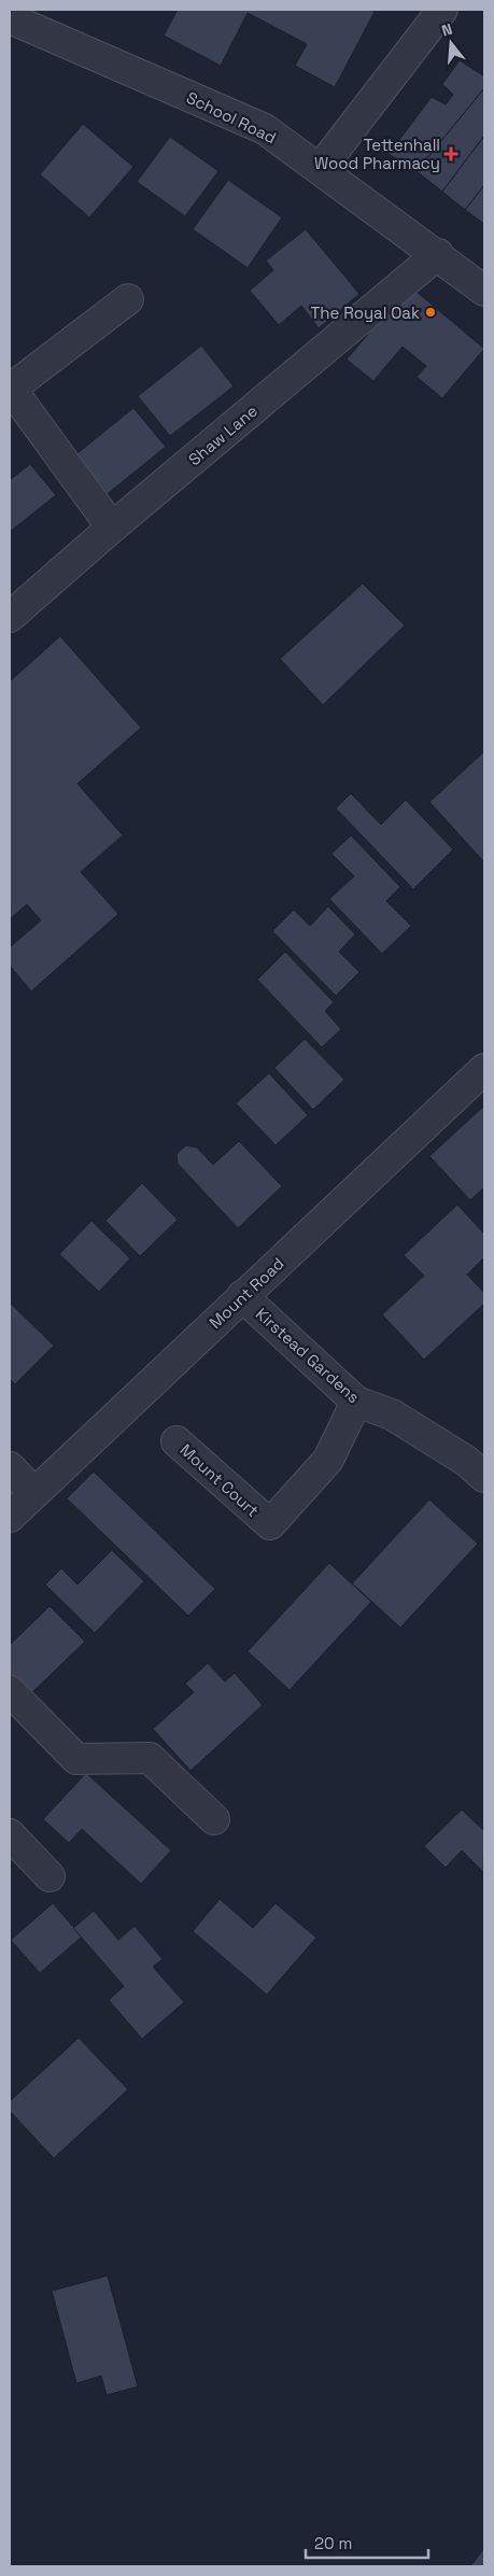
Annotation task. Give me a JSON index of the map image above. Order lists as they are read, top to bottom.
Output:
{
  "streets": {
    "street": [
      "School Road",
      "Shaw Lane",
      "Mount Road",
      "Kirstead Gardens",
      "Mount Court"
    ]
  },
  "crossings": [
    ["School Road", "Shaw Lane"],
    ["Mount Road", "Kirstead Gardens"],
    ["Kirstead Gardens", "Mount Court"]
  ],
  "places": {
    "health": ["Tettenhall Wood Pharmacy"],
    "other": ["The Royal Oak"]
  },
  "scale_bar": "20 m",
  "north": "top"
}
